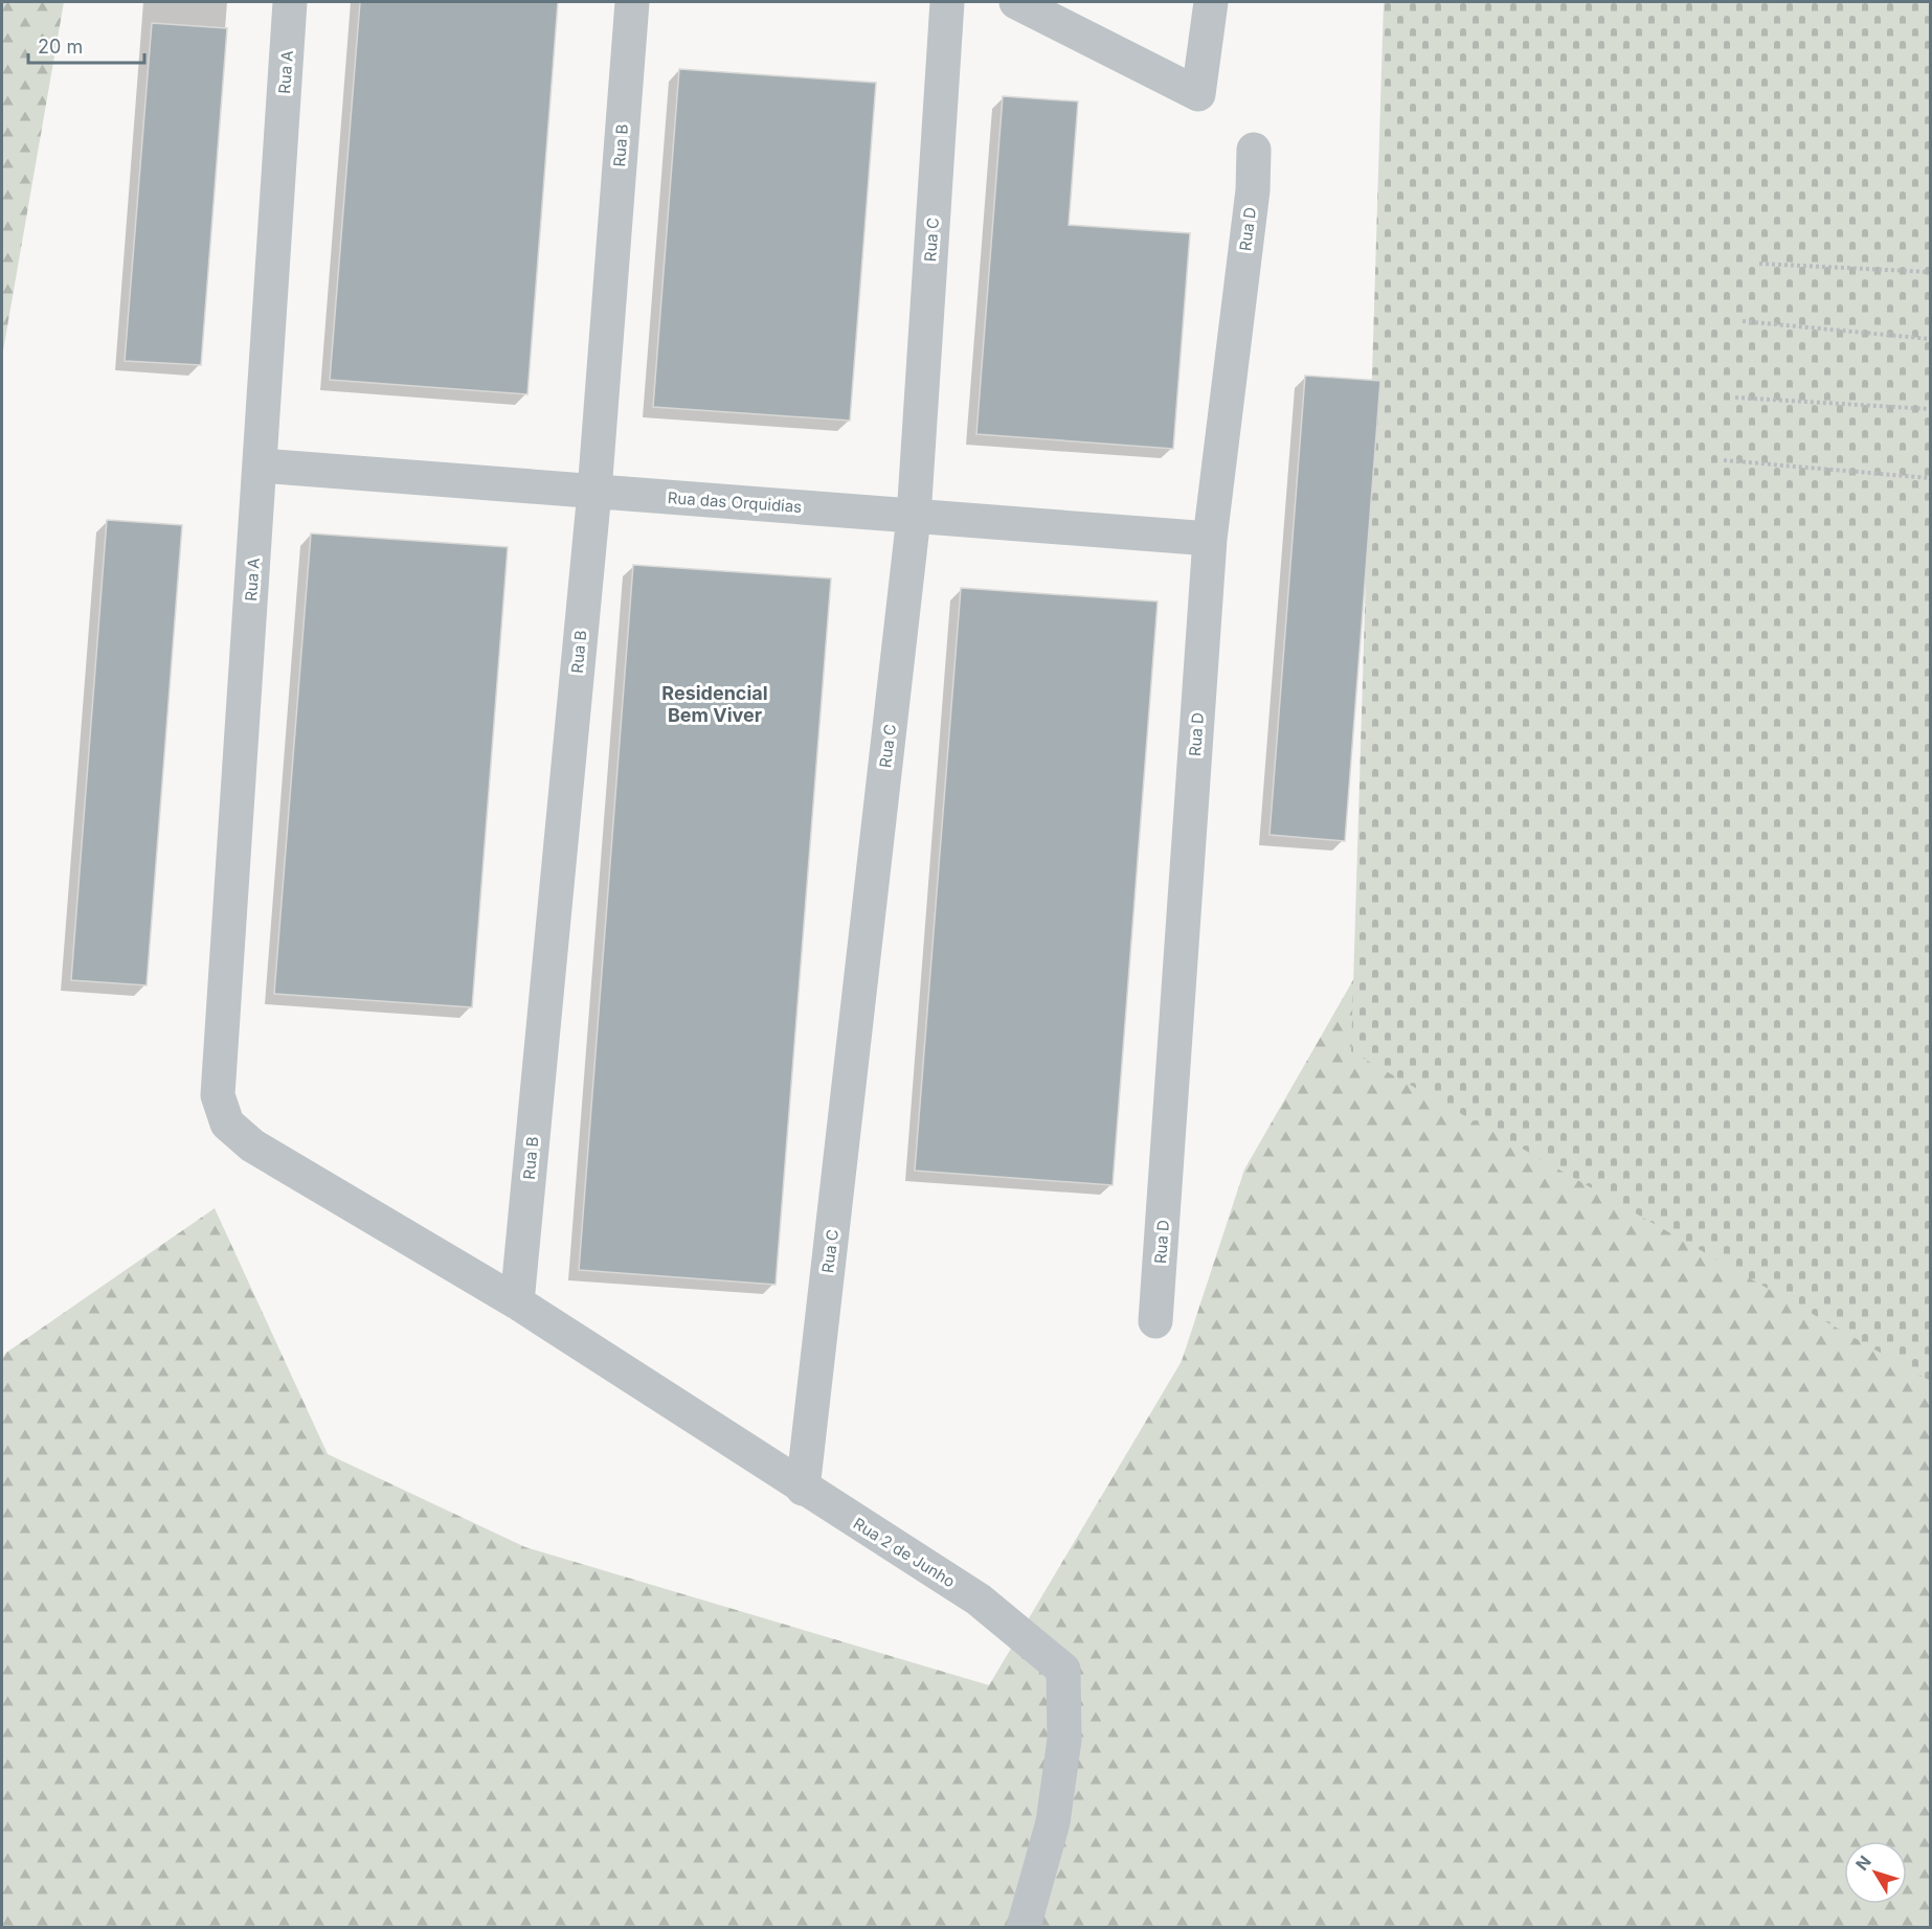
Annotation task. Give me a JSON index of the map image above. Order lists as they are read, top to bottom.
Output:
{
  "streets": {
    "street": [
      "Rua A",
      "Rua B",
      "Rua D",
      "Rua C",
      "Rua das Orquidias",
      "Rua 2 de Junho"
    ]
  },
  "crossings": [
    ["Rua A", "Rua B"],
    ["Rua A", "Rua das Orquidias"],
    ["Rua A", "Rua 2 de Junho"],
    ["Rua B", "Rua das Orquidias"],
    ["Rua B", "Rua 2 de Junho"],
    ["Rua D", "Rua das Orquidias"],
    ["Rua C", "Rua das Orquidias"],
    ["Rua C", "Rua 2 de Junho"]
  ],
  "districts": ["Residencial Bem Viver"],
  "scale_bar": "20 m",
  "north": "top left"
}
